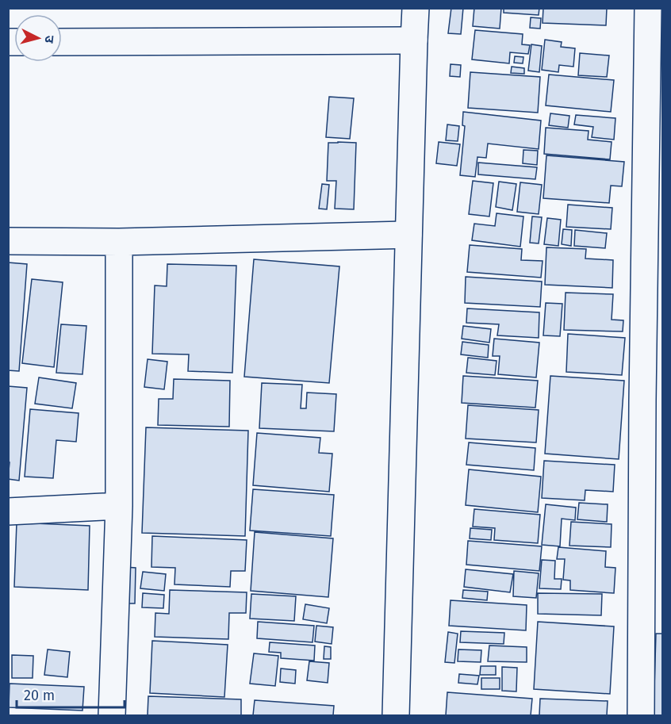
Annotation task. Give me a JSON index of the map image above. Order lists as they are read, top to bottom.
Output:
{
  "scale_bar": "20 m",
  "north": "right"
}
